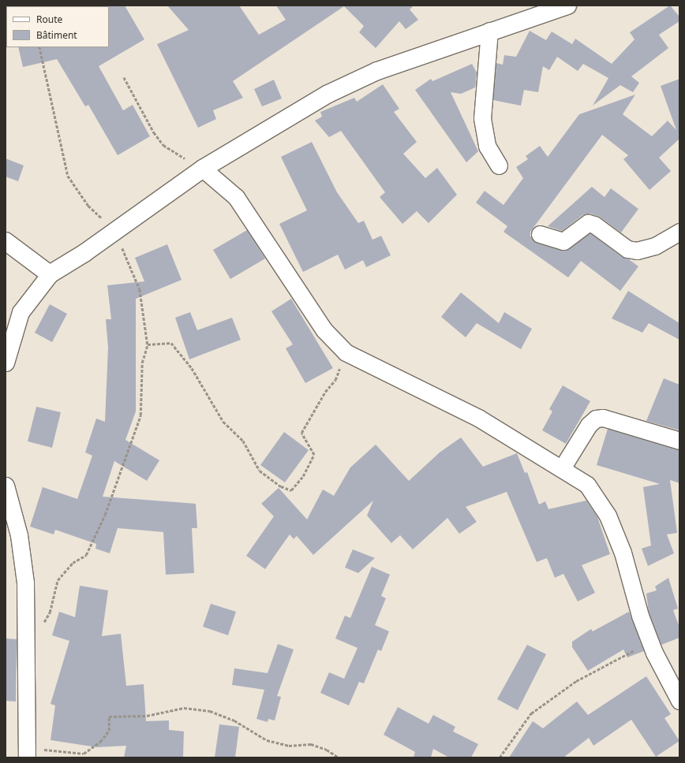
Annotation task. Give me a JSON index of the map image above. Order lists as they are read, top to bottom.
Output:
{
  "legend": ["Route", "Bâtiment"]
}
